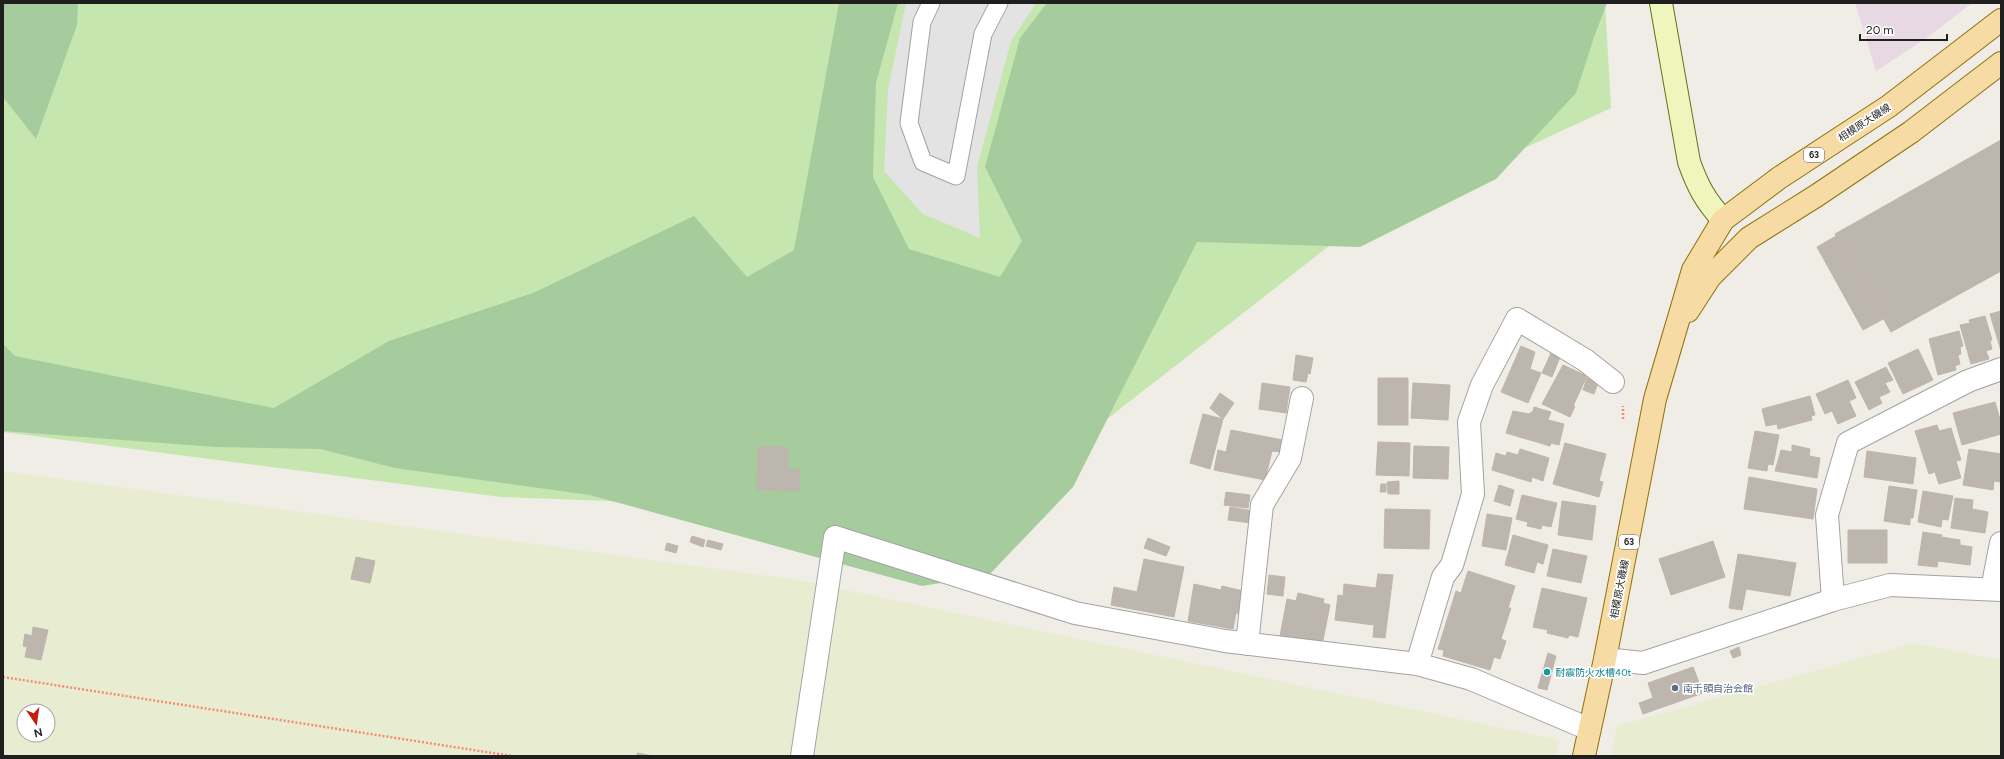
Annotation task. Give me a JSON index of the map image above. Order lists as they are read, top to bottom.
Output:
{
  "streets": {
    "main road": ["相模原大磯線", "63"]
  },
  "places": ["耐震防火水槽40t", "南千頭自治会館"],
  "scale_bar": "20 m",
  "north": "bottom"
}
